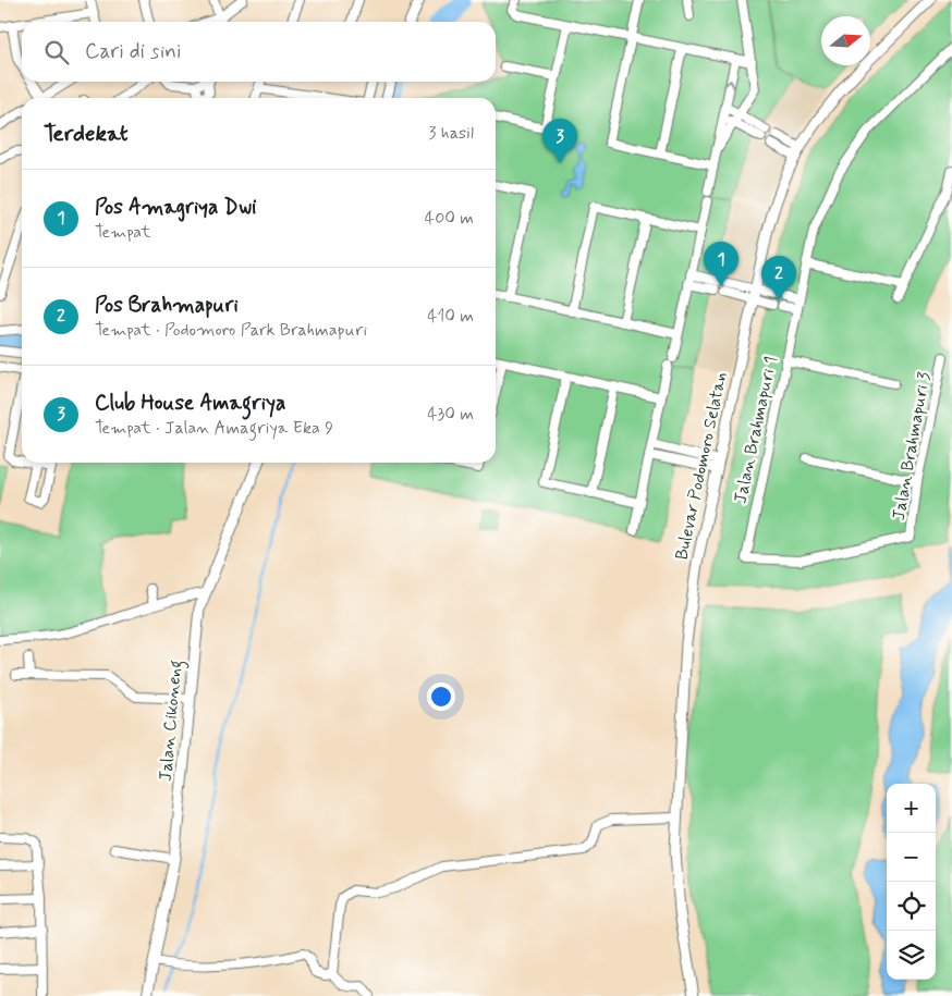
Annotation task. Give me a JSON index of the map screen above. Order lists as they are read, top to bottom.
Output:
{
  "streets": {
    "street": [
      "Jalan Brahmapuri 1",
      "Jalan Brahmapuri 3",
      "Bulevar Podomoro Selatan",
      "Jalan Cikoneng"
    ]
  },
  "crossings": [
    ["Jalan Brahmapuri 1", "Jalan Brahmapuri 3"]
  ],
  "north": "right",
  "page": {
    "search": "Cari di sini",
    "heading": ["Terdekat", "3 hasil"],
    "pins": ["3", "1", "2"],
    "list": [
      {
        "mark": "1",
        "name": "Pos Amagriya Dwi",
        "note": "Tempat",
        "value": "400 m"
      },
      {
        "mark": "2",
        "name": "Pos Brahmapuri",
        "note": "Tempat · Podomoro Park Brahmapuri",
        "value": "410 m"
      },
      {
        "mark": "3",
        "name": "Club House Amagriya",
        "note": "Tempat · Jalan Amagriya Eka 9",
        "value": "430 m"
      }
    ],
    "map_buttons": ["+", "−"]
  }
}
